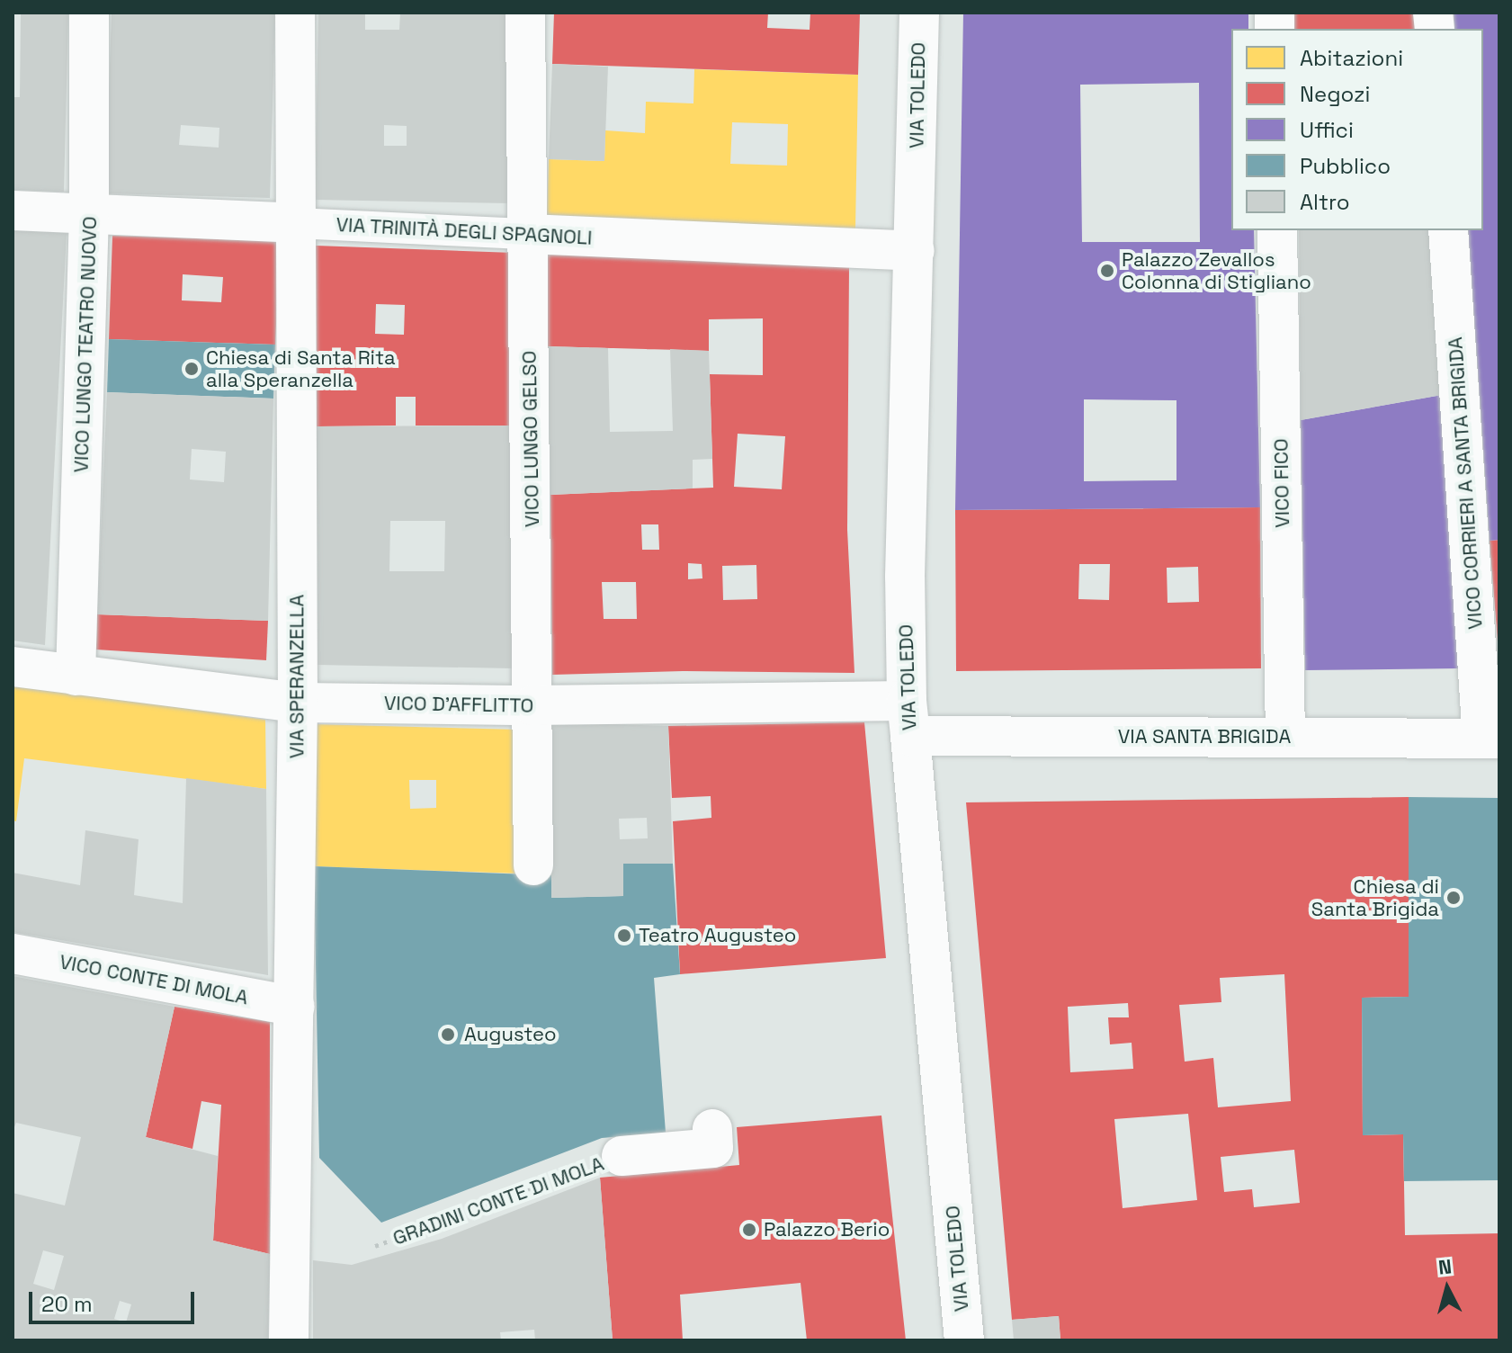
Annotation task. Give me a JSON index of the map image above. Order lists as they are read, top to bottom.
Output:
{
  "streets": {
    "street": [
      "VIA TOLEDO",
      "VIA TRINITÀ DEGLI SPAGNOLI",
      "VICO LUNGO TEATRO NUOVO",
      "VICO LUNGO GELSO",
      "VICO FICO",
      "VICO CORRIERI A SANTA BRIGIDA",
      "VIA SPERANZELLA",
      "VICO D'AFFLITTO",
      "VIA SANTA BRIGIDA",
      "VICO CONTE DI MOLA"
    ],
    "path": ["GRADINI CONTE DI MOLA"]
  },
  "crossings": [
    ["VIA TOLEDO", "VIA TRINITÀ DEGLI SPAGNOLI"],
    ["VIA TOLEDO", "VICO D'AFFLITTO"],
    ["VIA TOLEDO", "VIA SANTA BRIGIDA"],
    ["VIA TRINITÀ DEGLI SPAGNOLI", "VICO LUNGO TEATRO NUOVO"],
    ["VIA TRINITÀ DEGLI SPAGNOLI", "VICO LUNGO GELSO"],
    ["VIA TRINITÀ DEGLI SPAGNOLI", "VIA SPERANZELLA"],
    ["VICO LUNGO TEATRO NUOVO", "VICO D'AFFLITTO"],
    ["VICO LUNGO GELSO", "VICO D'AFFLITTO"],
    ["VICO FICO", "VIA SANTA BRIGIDA"],
    ["VICO CORRIERI A SANTA BRIGIDA", "VIA SANTA BRIGIDA"],
    ["VIA SPERANZELLA", "VICO D'AFFLITTO"],
    ["VIA SPERANZELLA", "VICO CONTE DI MOLA"],
    ["VICO D'AFFLITTO", "VIA SANTA BRIGIDA"]
  ],
  "places": [
    "Palazzo Zevallos Colonna di Stigliano",
    "Chiesa di Santa Rita alla Speranzella",
    "Chiesa di Santa Brigida",
    "Teatro Augusteo",
    "Augusteo",
    "Palazzo Berio"
  ],
  "legend": [
    "Abitazioni",
    "Negozi",
    "Uffici",
    "Pubblico",
    "Altro"
  ],
  "scale_bar": "20 m",
  "north": "top"
}
